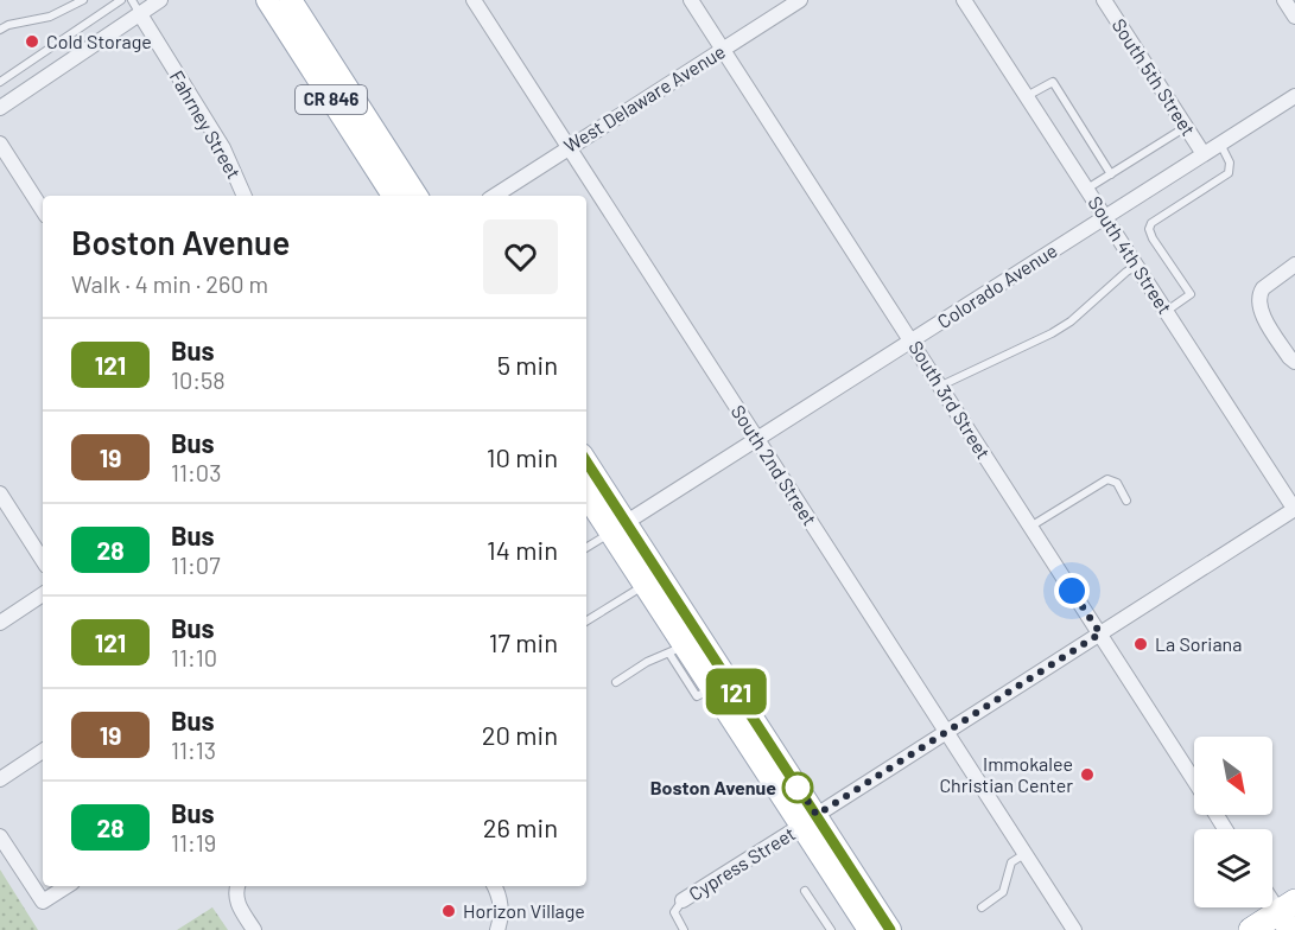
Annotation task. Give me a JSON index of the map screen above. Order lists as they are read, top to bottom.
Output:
{
  "streets": {
    "main road": ["CR 846"],
    "street": [
      "South 5th Street",
      "West Delaware Avenue",
      "Fahrney Street",
      "South 4th Street",
      "Colorado Avenue",
      "South 3rd Street",
      "South 2nd Street",
      "Cypress Street"
    ]
  },
  "crossings": [
    ["South 5th Street", "Colorado Avenue"],
    ["West Delaware Avenue", "South 3rd Street"],
    ["West Delaware Avenue", "South 2nd Street"],
    ["South 4th Street", "Colorado Avenue"],
    ["Colorado Avenue", "South 3rd Street"],
    ["Colorado Avenue", "South 2nd Street"]
  ],
  "places": [
    "Cold Storage",
    "La Soriana",
    "Immokalee Christian Center",
    "Boston Avenue",
    "Horizon Village"
  ],
  "lines": ["bus line 121"],
  "north": "bottom right",
  "page": {
    "on_map": "121",
    "heading": ["Boston Avenue", "Walk · 4 min · 260 m"],
    "list": [
      {
        "mark": "121",
        "name": "Bus",
        "note": "10:58",
        "value": "5 min"
      },
      {
        "mark": "19",
        "name": "Bus",
        "note": "11:03",
        "value": "10 min"
      },
      {
        "mark": "28",
        "name": "Bus",
        "note": "11:07",
        "value": "14 min"
      },
      {
        "mark": "121",
        "name": "Bus",
        "note": "11:10",
        "value": "17 min"
      },
      {
        "mark": "19",
        "name": "Bus",
        "note": "11:13",
        "value": "20 min"
      },
      {
        "mark": "28",
        "name": "Bus",
        "note": "11:19",
        "value": "26 min"
      }
    ]
  }
}
